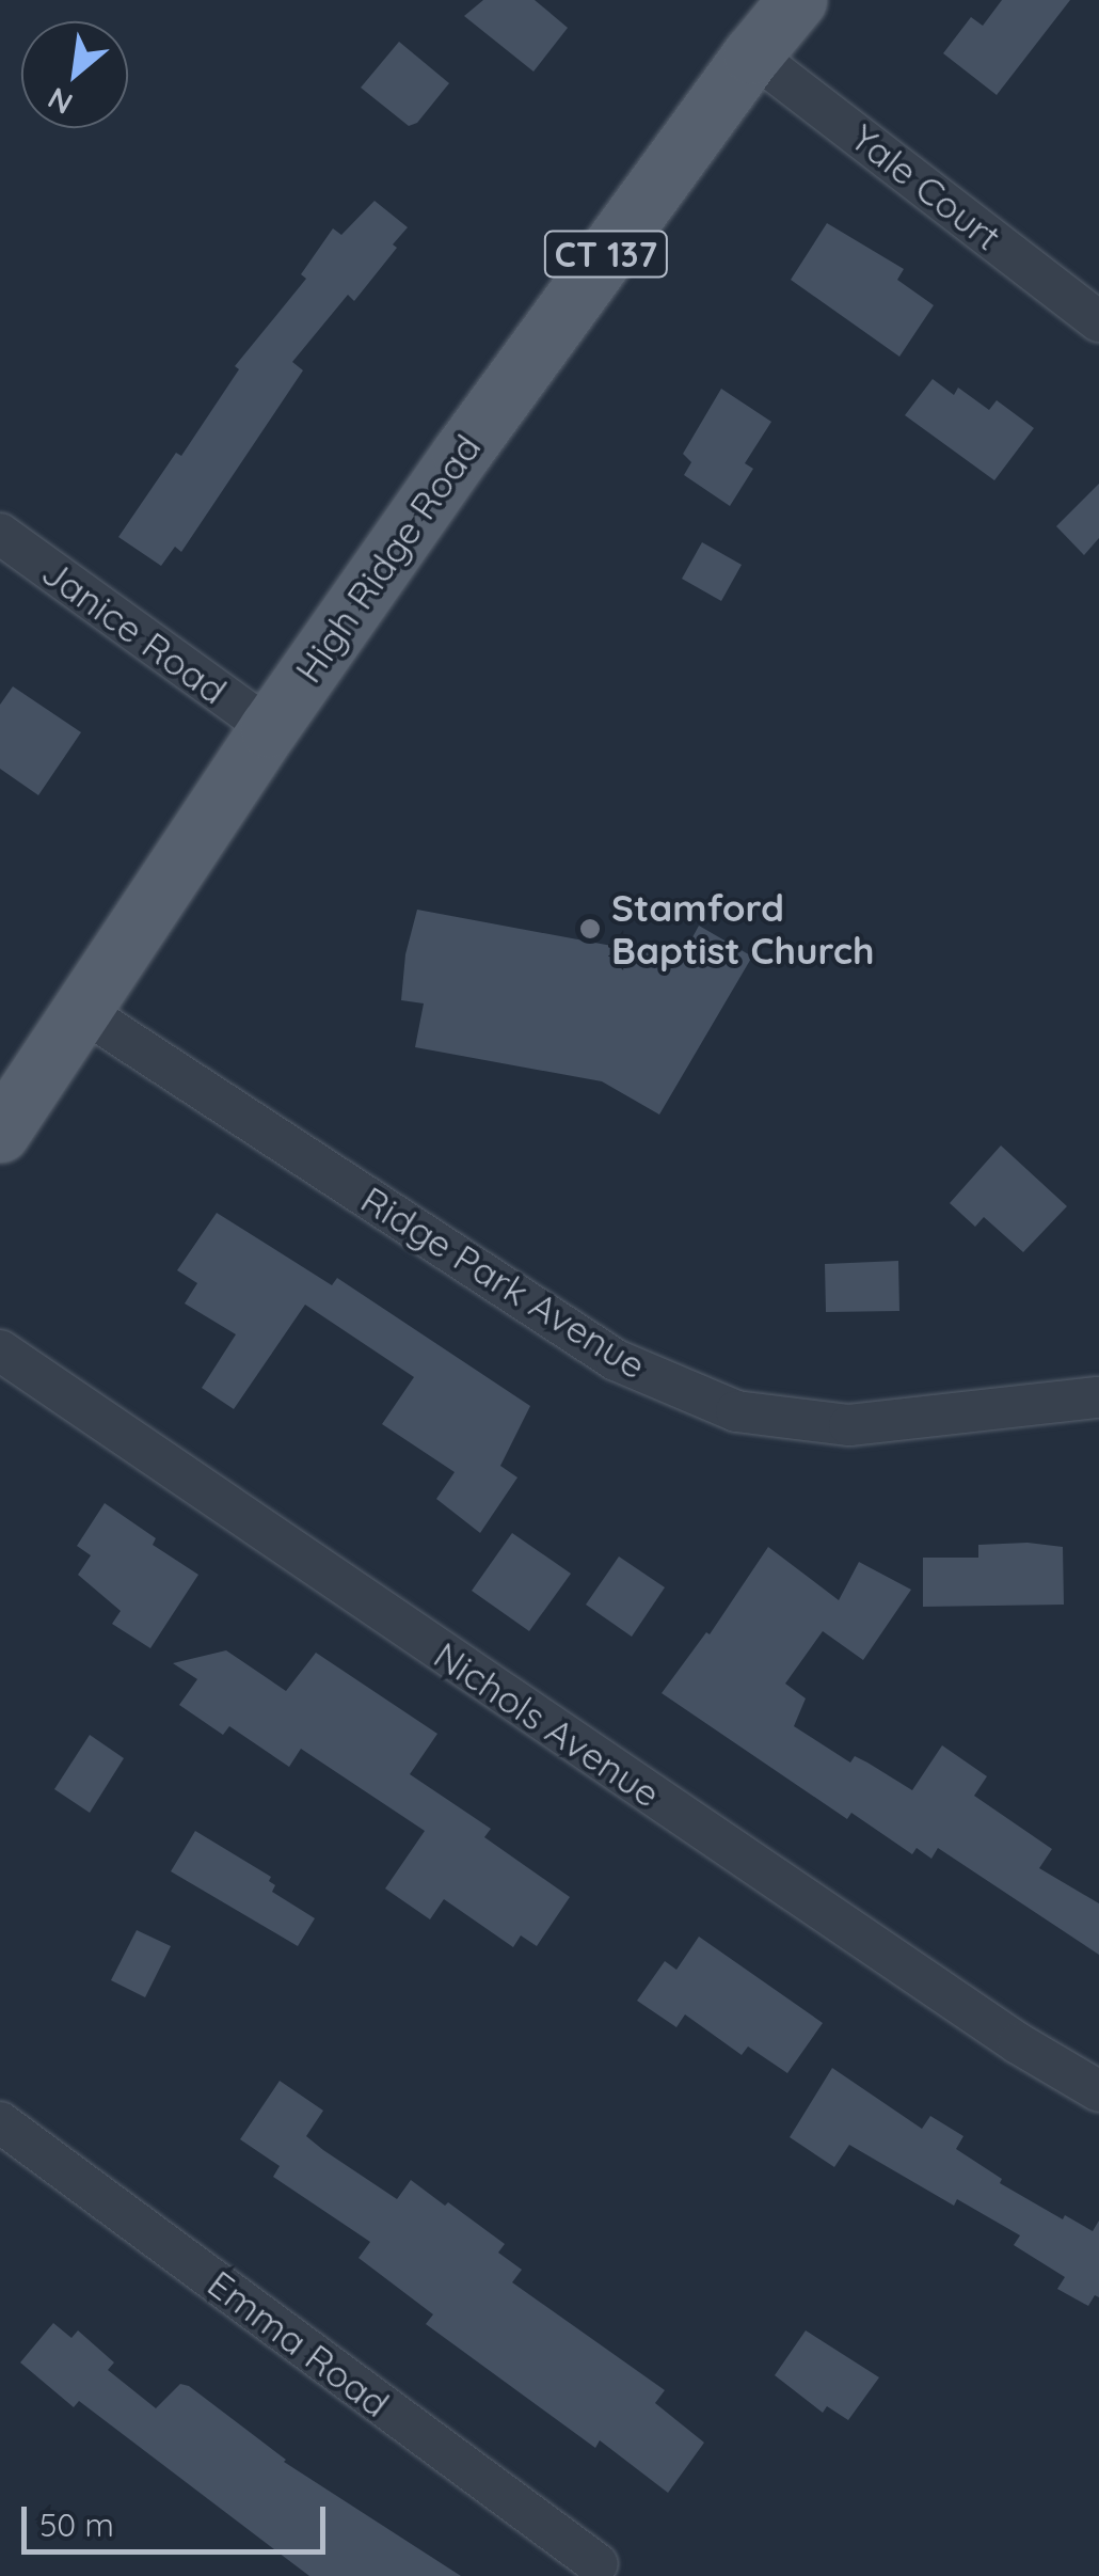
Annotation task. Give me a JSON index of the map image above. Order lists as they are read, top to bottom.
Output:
{
  "streets": {
    "main road": ["CT 137", "High Ridge Road"],
    "street": [
      "Yale Court",
      "Janice Road",
      "Ridge Park Avenue",
      "Nichols Avenue",
      "Emma Road"
    ]
  },
  "crossings": [
    ["Yale Court", "High Ridge Road"],
    ["High Ridge Road", "Janice Road"],
    ["High Ridge Road", "Ridge Park Avenue"]
  ],
  "places": ["Stamford Baptist Church"],
  "scale_bar": "50 m",
  "north": "bottom left"
}
